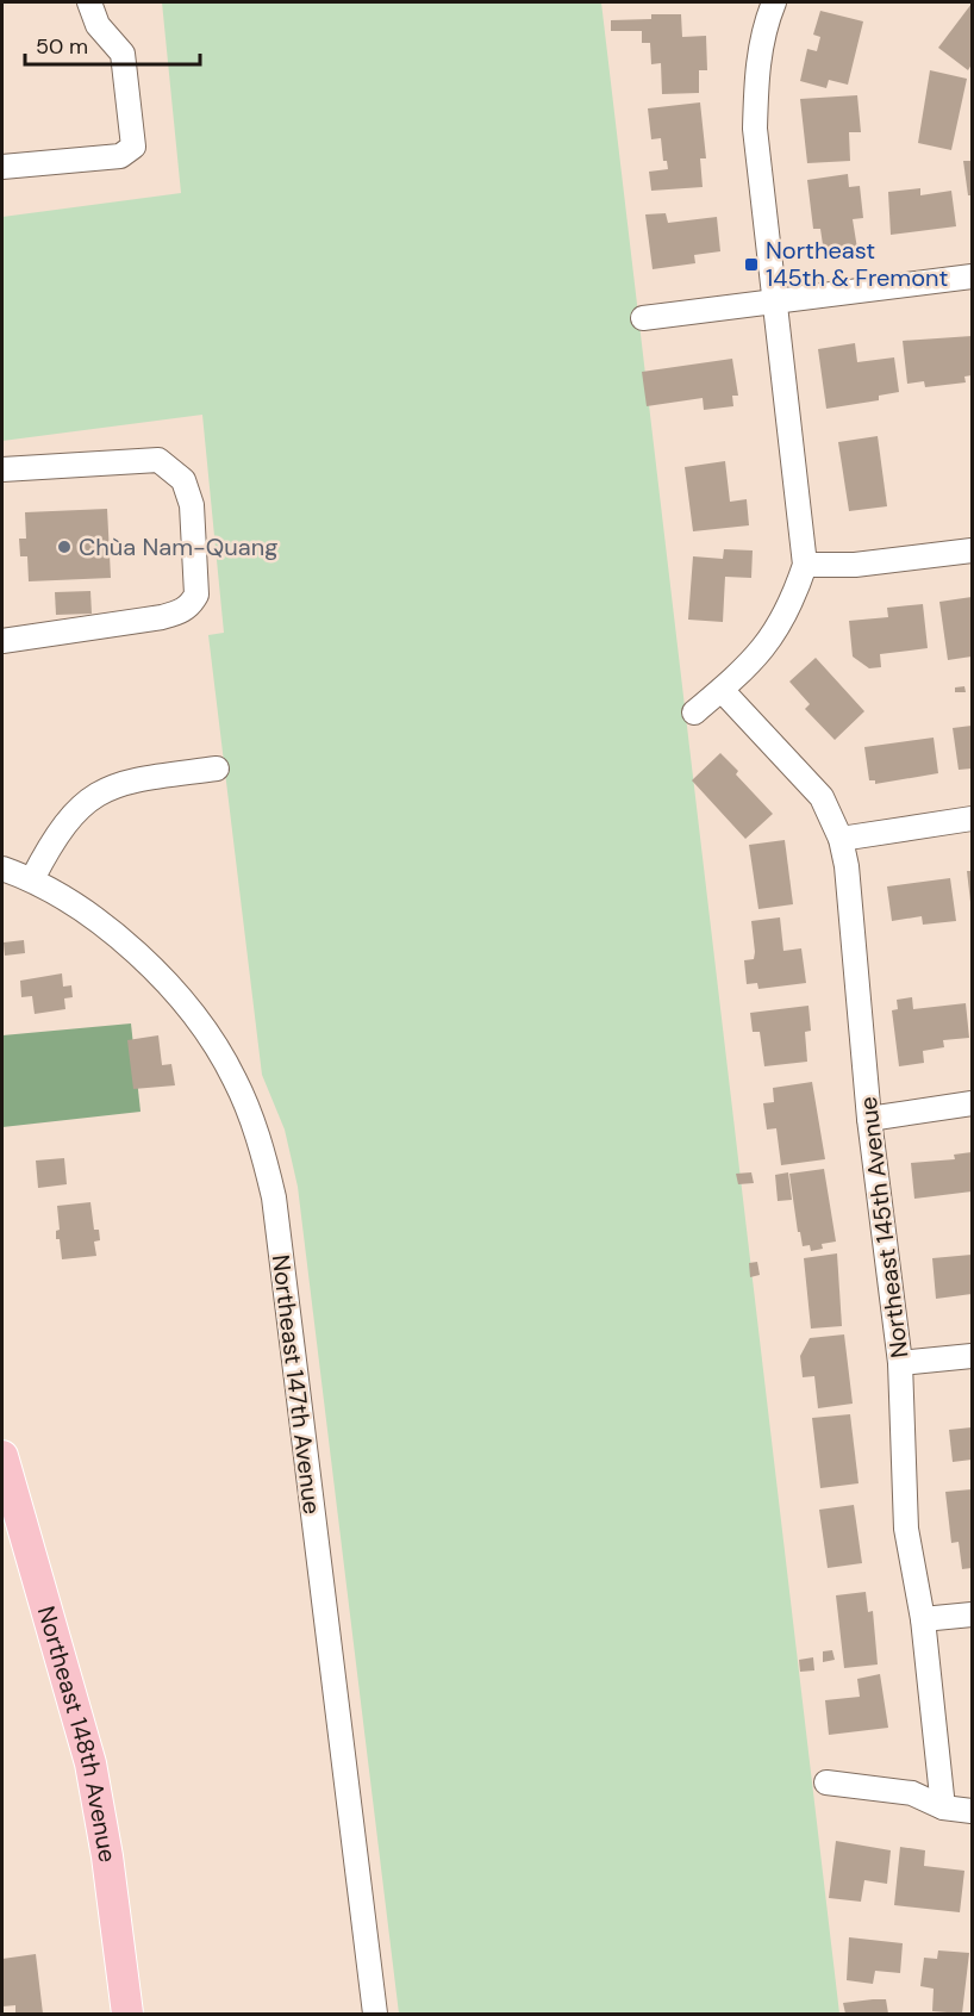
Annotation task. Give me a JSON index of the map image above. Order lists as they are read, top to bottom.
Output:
{
  "streets": {
    "main road": ["Northeast 148th Avenue"],
    "street": ["Northeast 145th Avenue", "Northeast 147th Avenue"]
  },
  "places": {
    "transit": ["Northeast 145th & Fremont"],
    "other": ["Chùa Nam-Quang"]
  },
  "scale_bar": "50 m"
}
